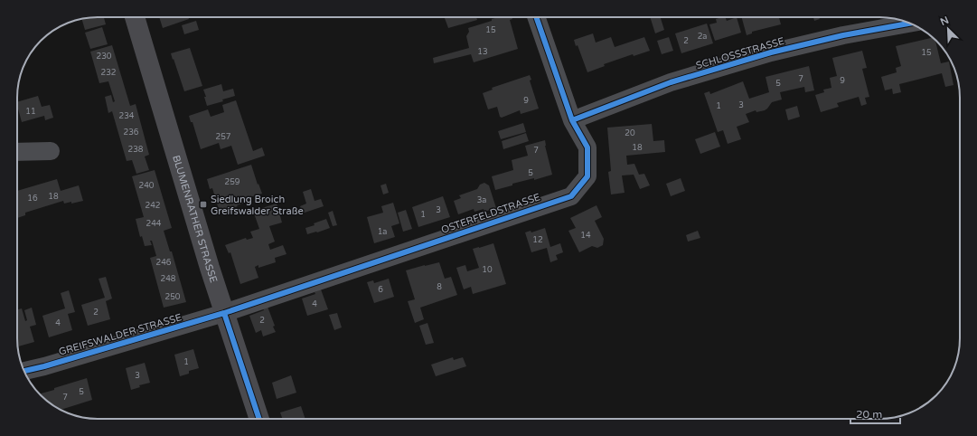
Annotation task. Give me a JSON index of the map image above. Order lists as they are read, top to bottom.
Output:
{
  "streets": {
    "street": [
      "SCHLOSSSTRASSE",
      "OSTERFELDSTRASSE",
      "BLUMENRATHER STRASSE",
      "GREIFSWALDER STRASSE"
    ]
  },
  "crossings": [
    ["SCHLOSSSTRASSE", "OSTERFELDSTRASSE"],
    ["OSTERFELDSTRASSE", "BLUMENRATHER STRASSE"],
    ["OSTERFELDSTRASSE", "GREIFSWALDER STRASSE"],
    ["BLUMENRATHER STRASSE", "GREIFSWALDER STRASSE"]
  ],
  "places": {
    "transit": ["Siedlung Broich Greifswalder Straße"]
  },
  "house_numbers": [
    "15",
    "2a",
    "2",
    "13",
    "15",
    "230",
    "232",
    "7",
    "9",
    "5",
    "9",
    "3",
    "1",
    "11",
    "234",
    "236",
    "20",
    "257",
    "18",
    "238",
    "7",
    "5",
    "259",
    "240",
    "18",
    "16",
    "3a",
    "242",
    "3",
    "1",
    "244",
    "1a",
    "14",
    "12",
    "246",
    "10",
    "248",
    "8",
    "6",
    "250",
    "4",
    "2",
    "2",
    "4",
    "1",
    "3",
    "5",
    "7"
  ],
  "scale_bar": "20 m",
  "north": "top left"
}
